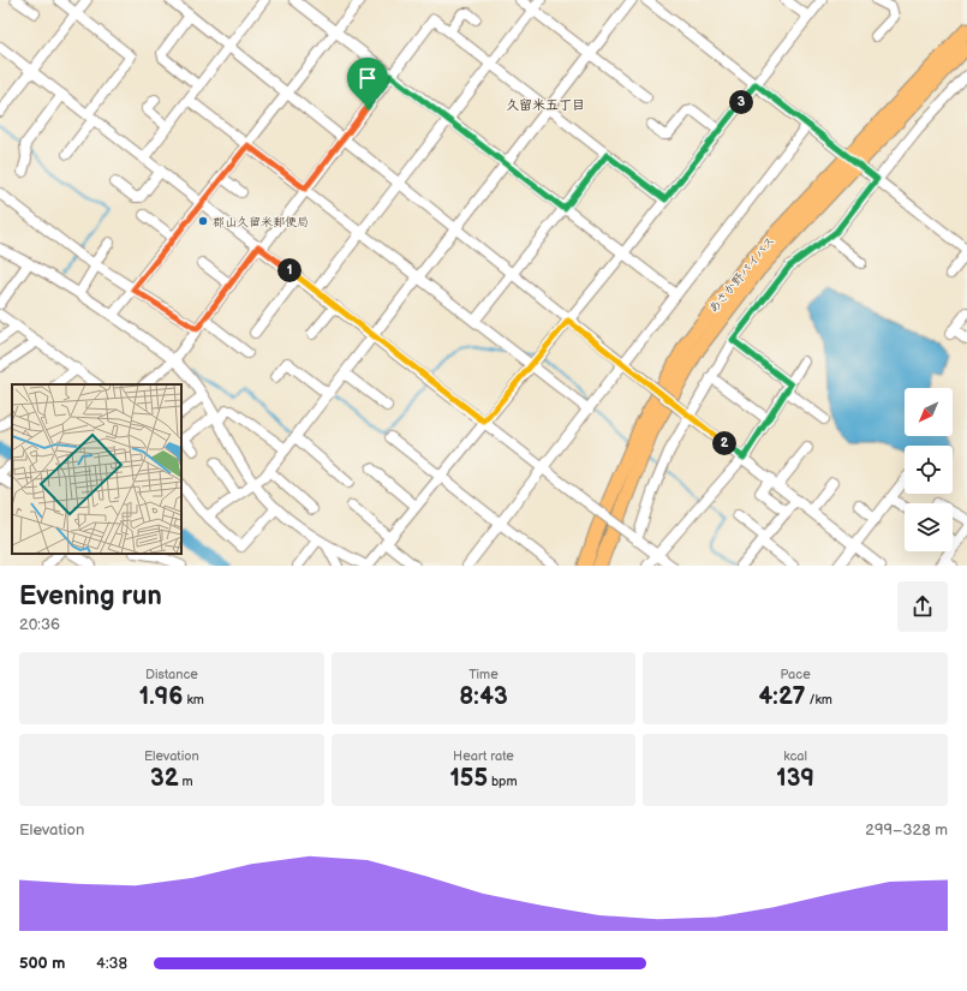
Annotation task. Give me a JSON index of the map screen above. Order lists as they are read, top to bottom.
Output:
{
  "streets": {
    "highway": ["あさか野バイパス"]
  },
  "districts": ["久留米五丁目"],
  "places": ["郡山久留米郵便局"],
  "north": "bottom left",
  "page": {
    "pins": ["3", "1", "2"],
    "heading": ["Evening run", "20:36"],
    "stats": [
      ["Distance", "1.96 km"],
      ["Time", "8:43"],
      ["Pace", "4:27 /km"],
      ["Elevation", "32 m"],
      ["Heart rate", "155 bpm"],
      ["kcal", "139"]
    ],
    "chart": ["Elevation", "299–328 m"],
    "list": [
      {
        "name": "500 m",
        "note": "4:38"
      }
    ]
  }
}
